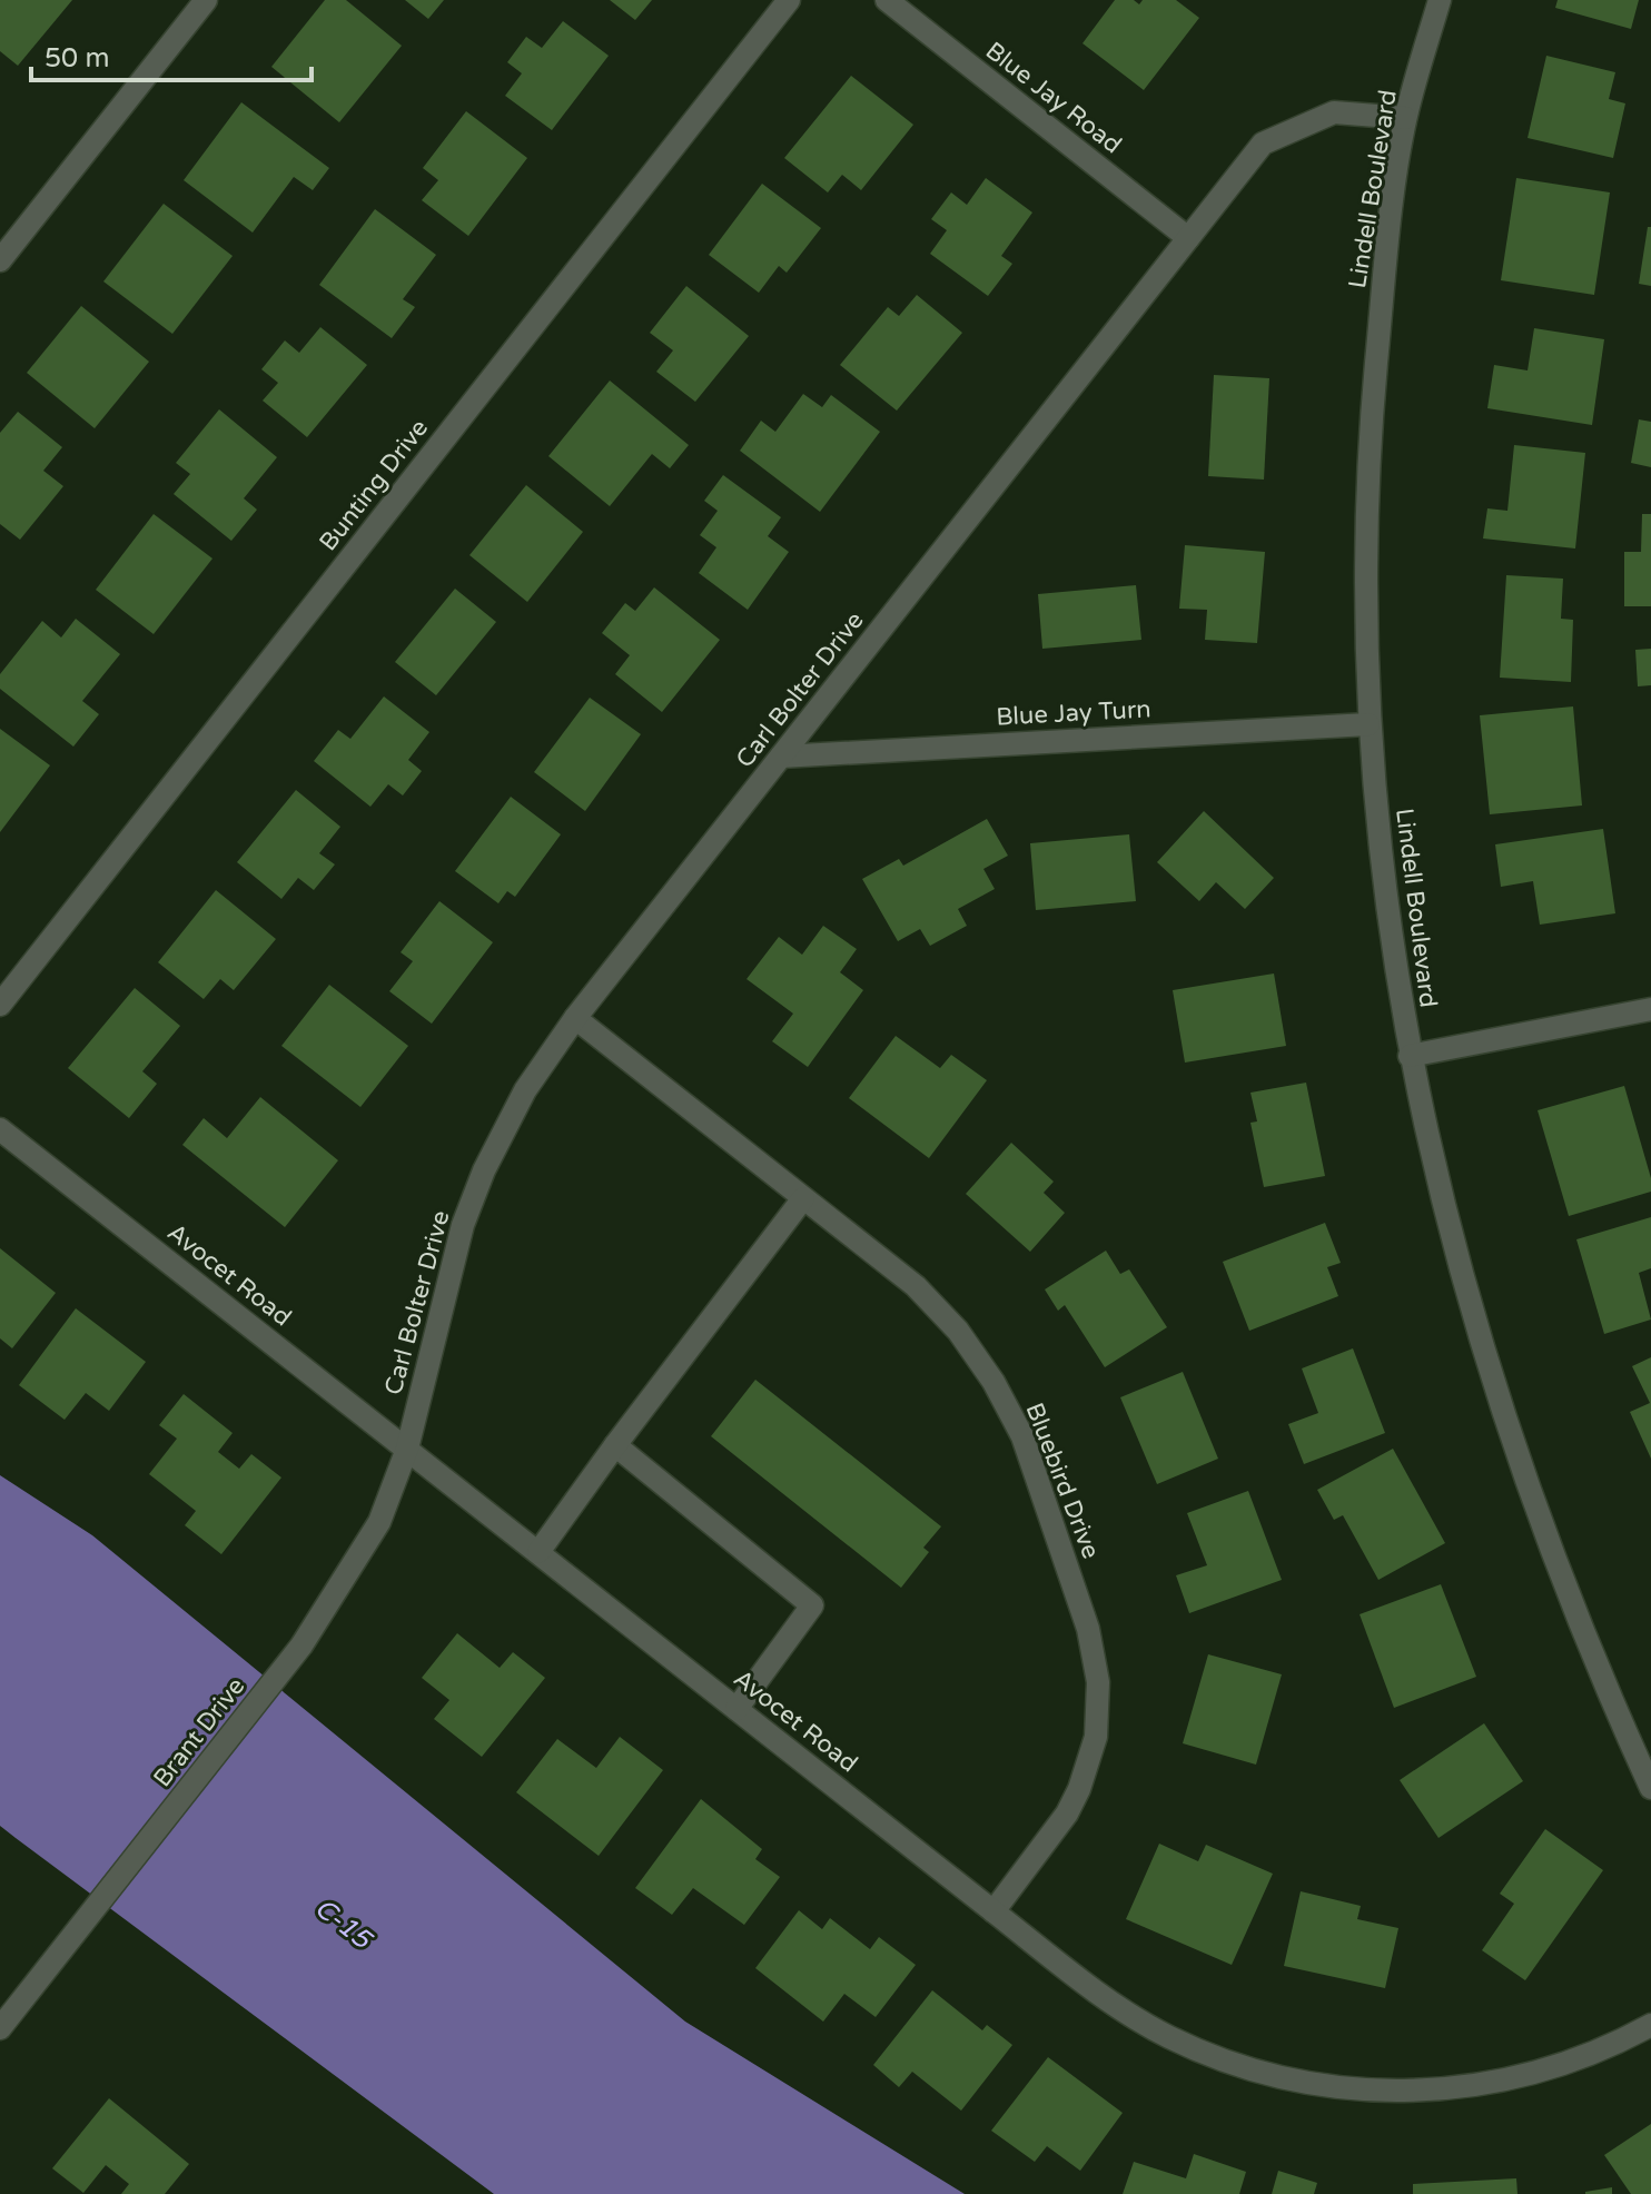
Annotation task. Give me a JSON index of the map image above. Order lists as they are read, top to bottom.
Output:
{
  "streets": {
    "street": [
      "Blue Jay Road",
      "Lindell Boulevard",
      "Bunting Drive",
      "Carl Bolter Drive",
      "Blue Jay Turn",
      "Avocet Road",
      "Bluebird Drive",
      "Brant Drive"
    ]
  },
  "crossings": [
    ["Blue Jay Road", "Carl Bolter Drive"],
    ["Lindell Boulevard", "Carl Bolter Drive"],
    ["Lindell Boulevard", "Blue Jay Turn"],
    ["Carl Bolter Drive", "Blue Jay Turn"],
    ["Carl Bolter Drive", "Avocet Road"],
    ["Carl Bolter Drive", "Bluebird Drive"],
    ["Carl Bolter Drive", "Brant Drive"],
    ["Avocet Road", "Bluebird Drive"],
    ["Avocet Road", "Brant Drive"]
  ],
  "water": ["C-15"],
  "scale_bar": "50 m"
}
